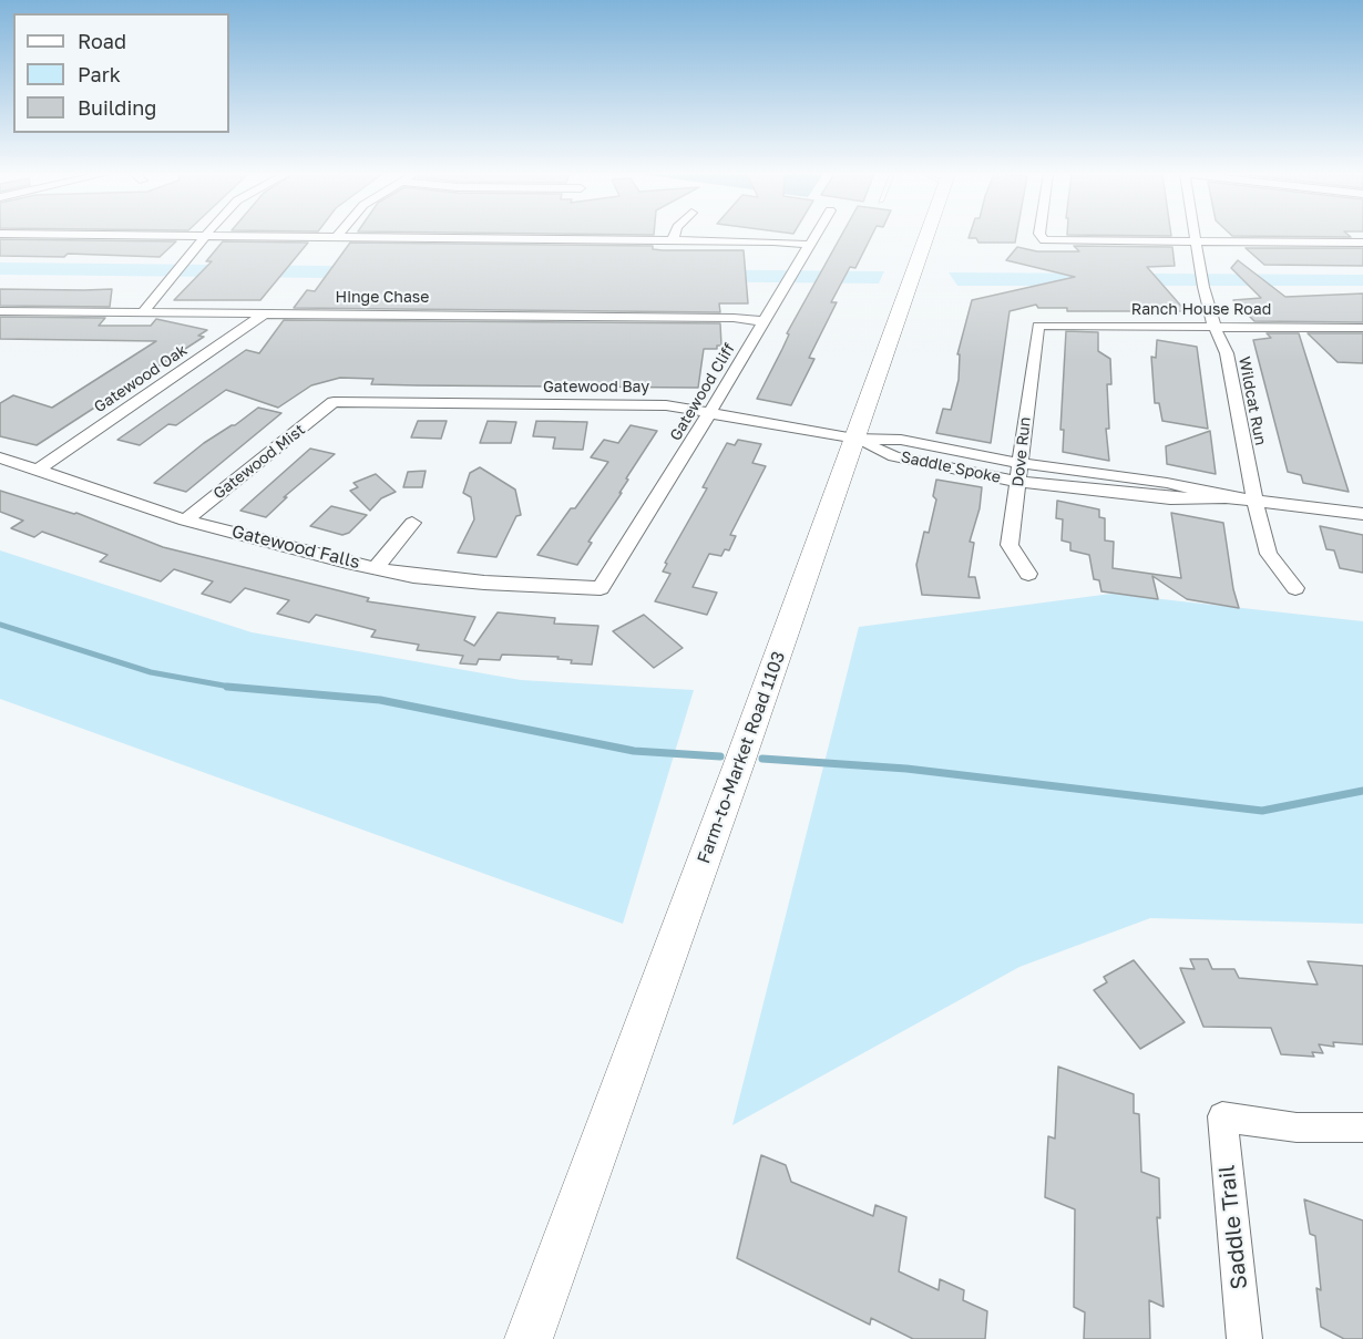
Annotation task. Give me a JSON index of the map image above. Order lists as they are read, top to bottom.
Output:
{
  "streets": {
    "main road": ["Farm-to-Market Road 1103"],
    "street": [
      "Hinge Chase",
      "Ranch House Road",
      "Gatewood Oak",
      "Gatewood Bay",
      "Gatewood Cliff",
      "Wildcat Run",
      "Dove Run",
      "Gatewood Mist",
      "Saddle Spoke",
      "Gatewood Falls",
      "Saddle Trail"
    ]
  },
  "crossings": [
    ["Hinge Chase", "Gatewood Oak"],
    ["Hinge Chase", "Gatewood Cliff"],
    ["Ranch House Road", "Wildcat Run"],
    ["Ranch House Road", "Dove Run"],
    ["Gatewood Oak", "Gatewood Falls"],
    ["Gatewood Bay", "Gatewood Cliff"],
    ["Gatewood Bay", "Gatewood Mist"],
    ["Gatewood Bay", "Saddle Spoke"],
    ["Gatewood Bay", "Farm-to-Market Road 1103"],
    ["Gatewood Cliff", "Gatewood Falls"],
    ["Wildcat Run", "Saddle Spoke"],
    ["Dove Run", "Saddle Spoke"],
    ["Gatewood Mist", "Gatewood Falls"],
    ["Saddle Spoke", "Farm-to-Market Road 1103"]
  ],
  "legend": ["Road", "Park", "Building"]
}
